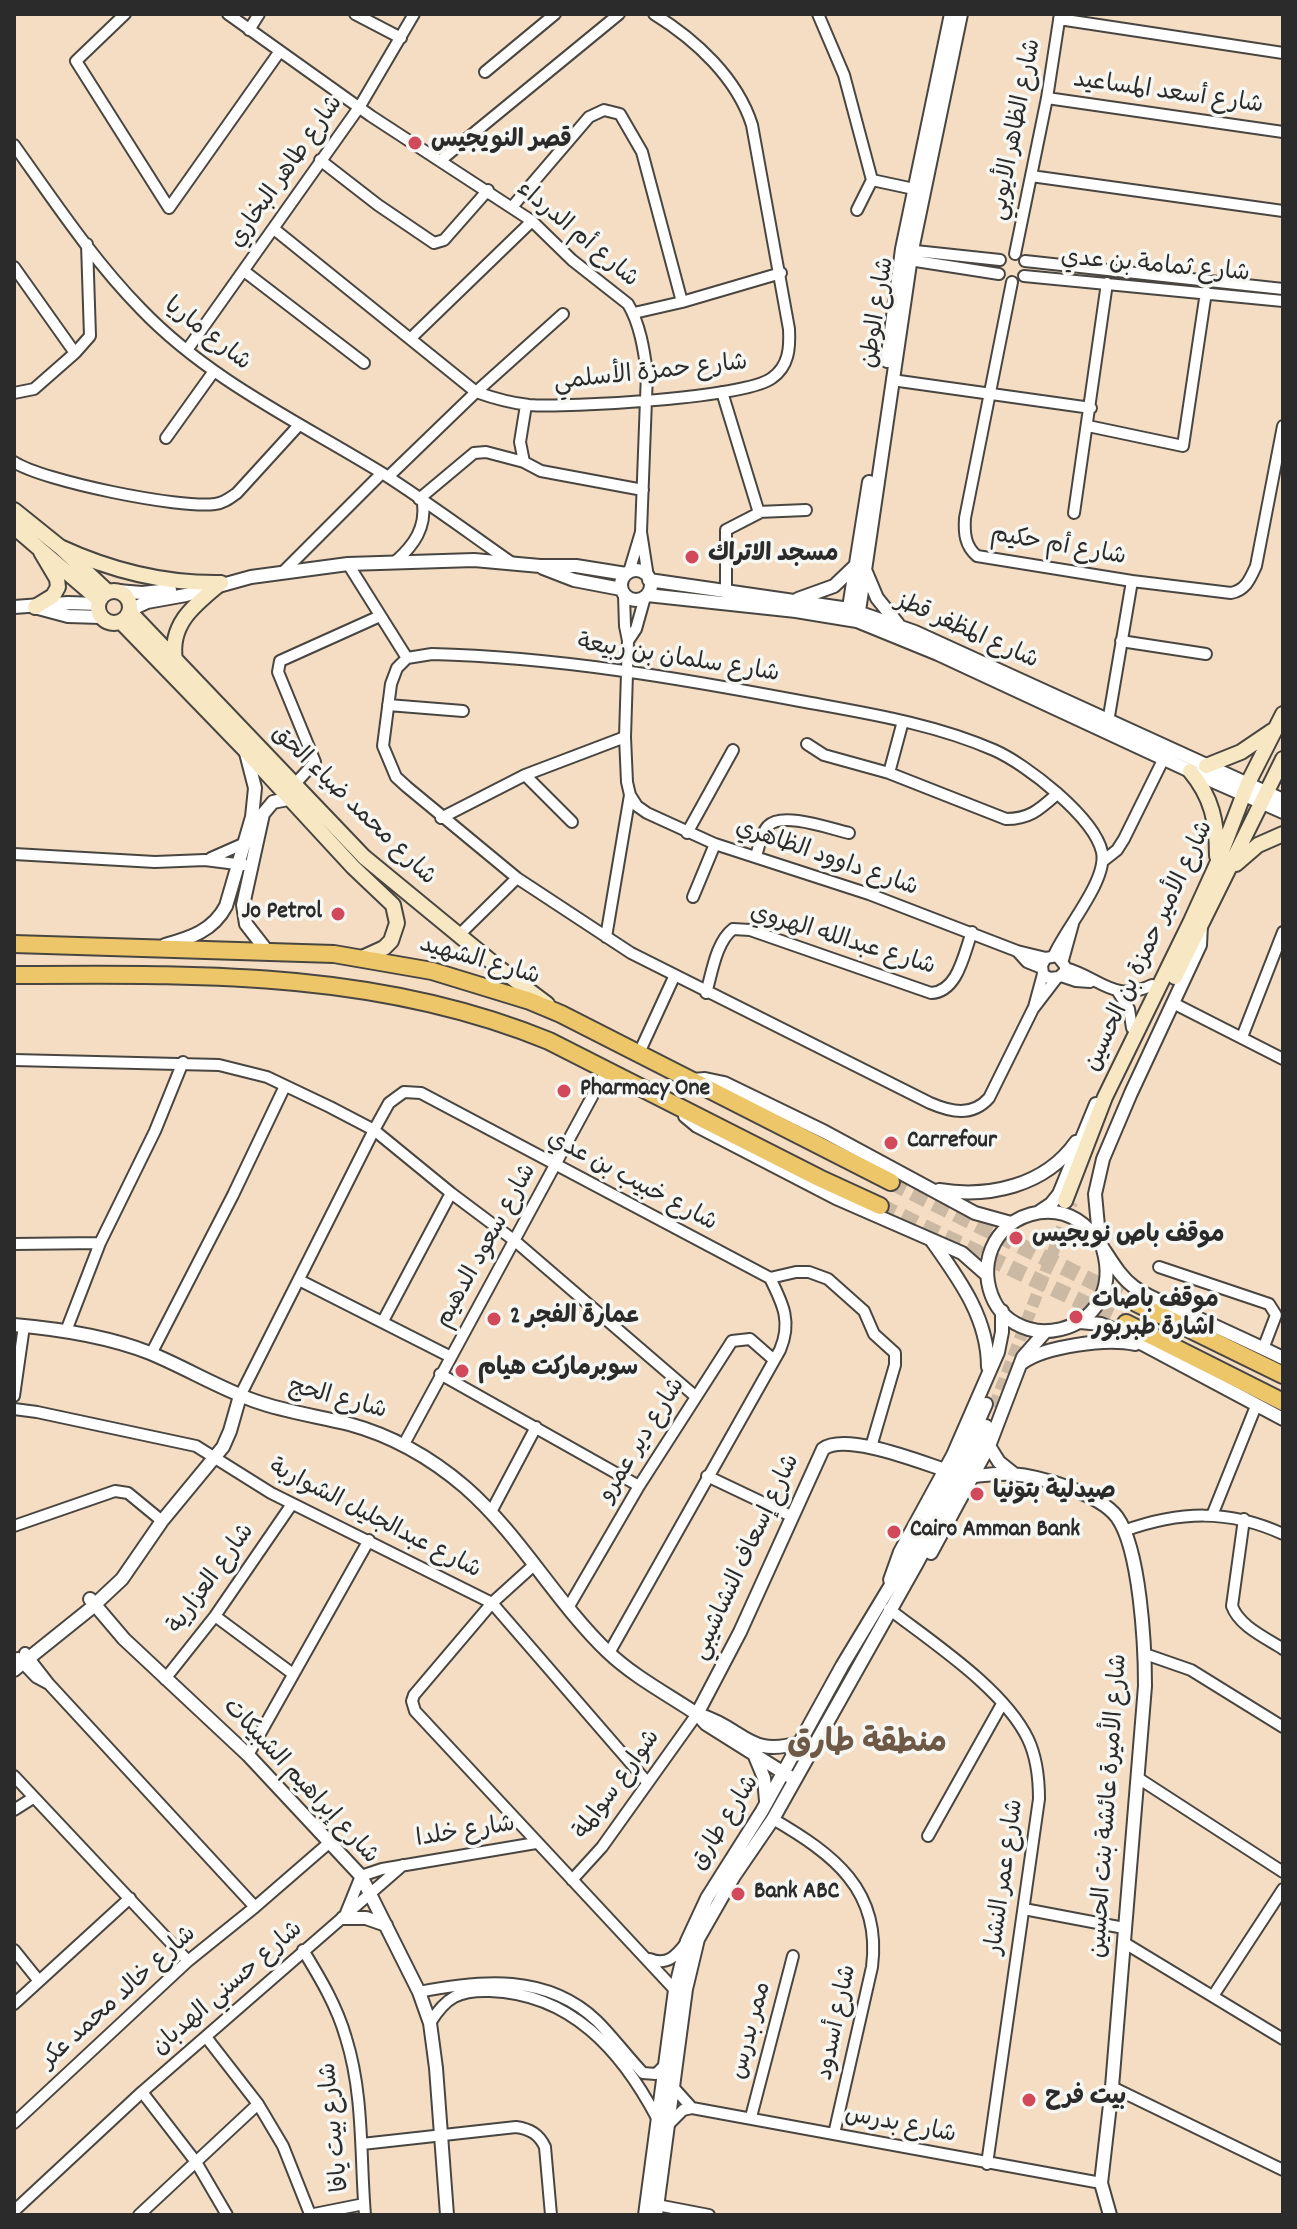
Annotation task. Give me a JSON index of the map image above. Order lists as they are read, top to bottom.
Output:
{
  "streets": {
    "highway": ["شارع الشهيد"],
    "main road": ["شارع محمد ضياء الحق", "شارع الأمير حمزة بن الحسين"],
    "street": [
      "شارع أسعد المساعيد",
      "شارع الظاهر الأيوبي",
      "شارع طاهر البخاري",
      "شارع أم الدرداء",
      "شارع ثمامة بن عدي",
      "شارع الوطن",
      "شارع ماريا",
      "شارع حمزة الأسلمي",
      "شارع أم حكيم",
      "شارع المظفر قطز",
      "شارع سلمان بن ربيعة",
      "شارع داوود الظاهري",
      "شارع عبدالله الهروي",
      "شارع خبيب بن عدي",
      "شارع سعود الدهيم",
      "شارع الحج",
      "شارع دير عمرو",
      "شارع عبدالجليل الشواربة",
      "شارع إسعاف النشاشيبي",
      "شارع العزارية",
      "شارع إبراهيم الشبيكات",
      "شوارع سوالمة",
      "شارع الأميرة عائشة بنت الحسين",
      "شارع طارق",
      "شارع خلدا",
      "شارع عمر النشار",
      "شارع حسني الهدبان",
      "شارع خالد محمد عكر",
      "شارع أسدود",
      "ممر بدرس",
      "شارع بيت يافا",
      "شارع بدرس"
    ]
  },
  "crossings": [
    ["شارع أسعد المساعيد", "شارع الظاهر الأيوبي"],
    ["شارع الظاهر الأيوبي", "شارع ثمامة بن عدي"],
    ["شارع الظاهر الأيوبي", "شارع أم حكيم"],
    ["شارع طاهر البخاري", "شارع أم الدرداء"],
    ["شارع طاهر البخاري", "شارع ماريا"],
    ["شارع طاهر البخاري", "شارع حمزة الأسلمي"],
    ["شارع أم الدرداء", "شارع حمزة الأسلمي"],
    ["شارع أم الدرداء", "شارع المظفر قطز"],
    ["شارع ثمامة بن عدي", "شارع أم حكيم"],
    ["شارع الوطن", "شارع المظفر قطز"],
    ["شارع المظفر قطز", "شارع الأمير حمزة بن الحسين"],
    ["شارع محمد ضياء الحق", "شارع الشهيد"],
    ["شارع داوود الظاهري", "شارع عبدالله الهروي"],
    ["شارع الشهيد", "شارع سعود الدهيم"],
    ["شارع خبيب بن عدي", "شارع سعود الدهيم"],
    ["شارع خبيب بن عدي", "شارع الحج"],
    ["شارع سعود الدهيم", "شارع الحج"],
    ["شارع الحج", "شارع دير عمرو"],
    ["شارع الحج", "شارع إسعاف النشاشيبي"],
    ["شارع الحج", "شوارع سوالمة"],
    ["شارع الحج", "شارع طارق"],
    ["شارع عبدالجليل الشواربة", "شارع العزارية"],
    ["شارع عبدالجليل الشواربة", "شوارع سوالمة"],
    ["شارع إسعاف النشاشيبي", "شوارع سوالمة"],
    ["شارع العزارية", "شارع إبراهيم الشبيكات"],
    ["شارع إبراهيم الشبيكات", "شارع خلدا"],
    ["شارع إبراهيم الشبيكات", "شارع حسني الهدبان"],
    ["شارع إبراهيم الشبيكات", "شارع خالد محمد عكر"],
    ["شارع الأميرة عائشة بنت الحسين", "شارع بدرس"],
    ["شارع طارق", "شارع عمر النشار"],
    ["شارع طارق", "شارع أسدود"],
    ["شارع خلدا", "شارع حسني الهدبان"],
    ["شارع عمر النشار", "شارع بدرس"],
    ["شارع حسني الهدبان", "شارع بيت يافا"],
    ["شارع أسدود", "شارع بدرس"],
    ["ممر بدرس", "شارع بدرس"]
  ],
  "districts": ["منطقة طارق"],
  "places": [
    "قصر النويجيس",
    "مسجد الاتراك",
    "Jo Petrol",
    "Pharmacy One",
    "Carrefour",
    "موقف باص نويجيس",
    "موقف باصات اشارة طبربور",
    "عمارة الفجر 2",
    "سوبرماركت هيام",
    "صيدلية بتونيا",
    "Cairo Amman Bank",
    "Bank ABC",
    "بيت فرح"
  ]
}
